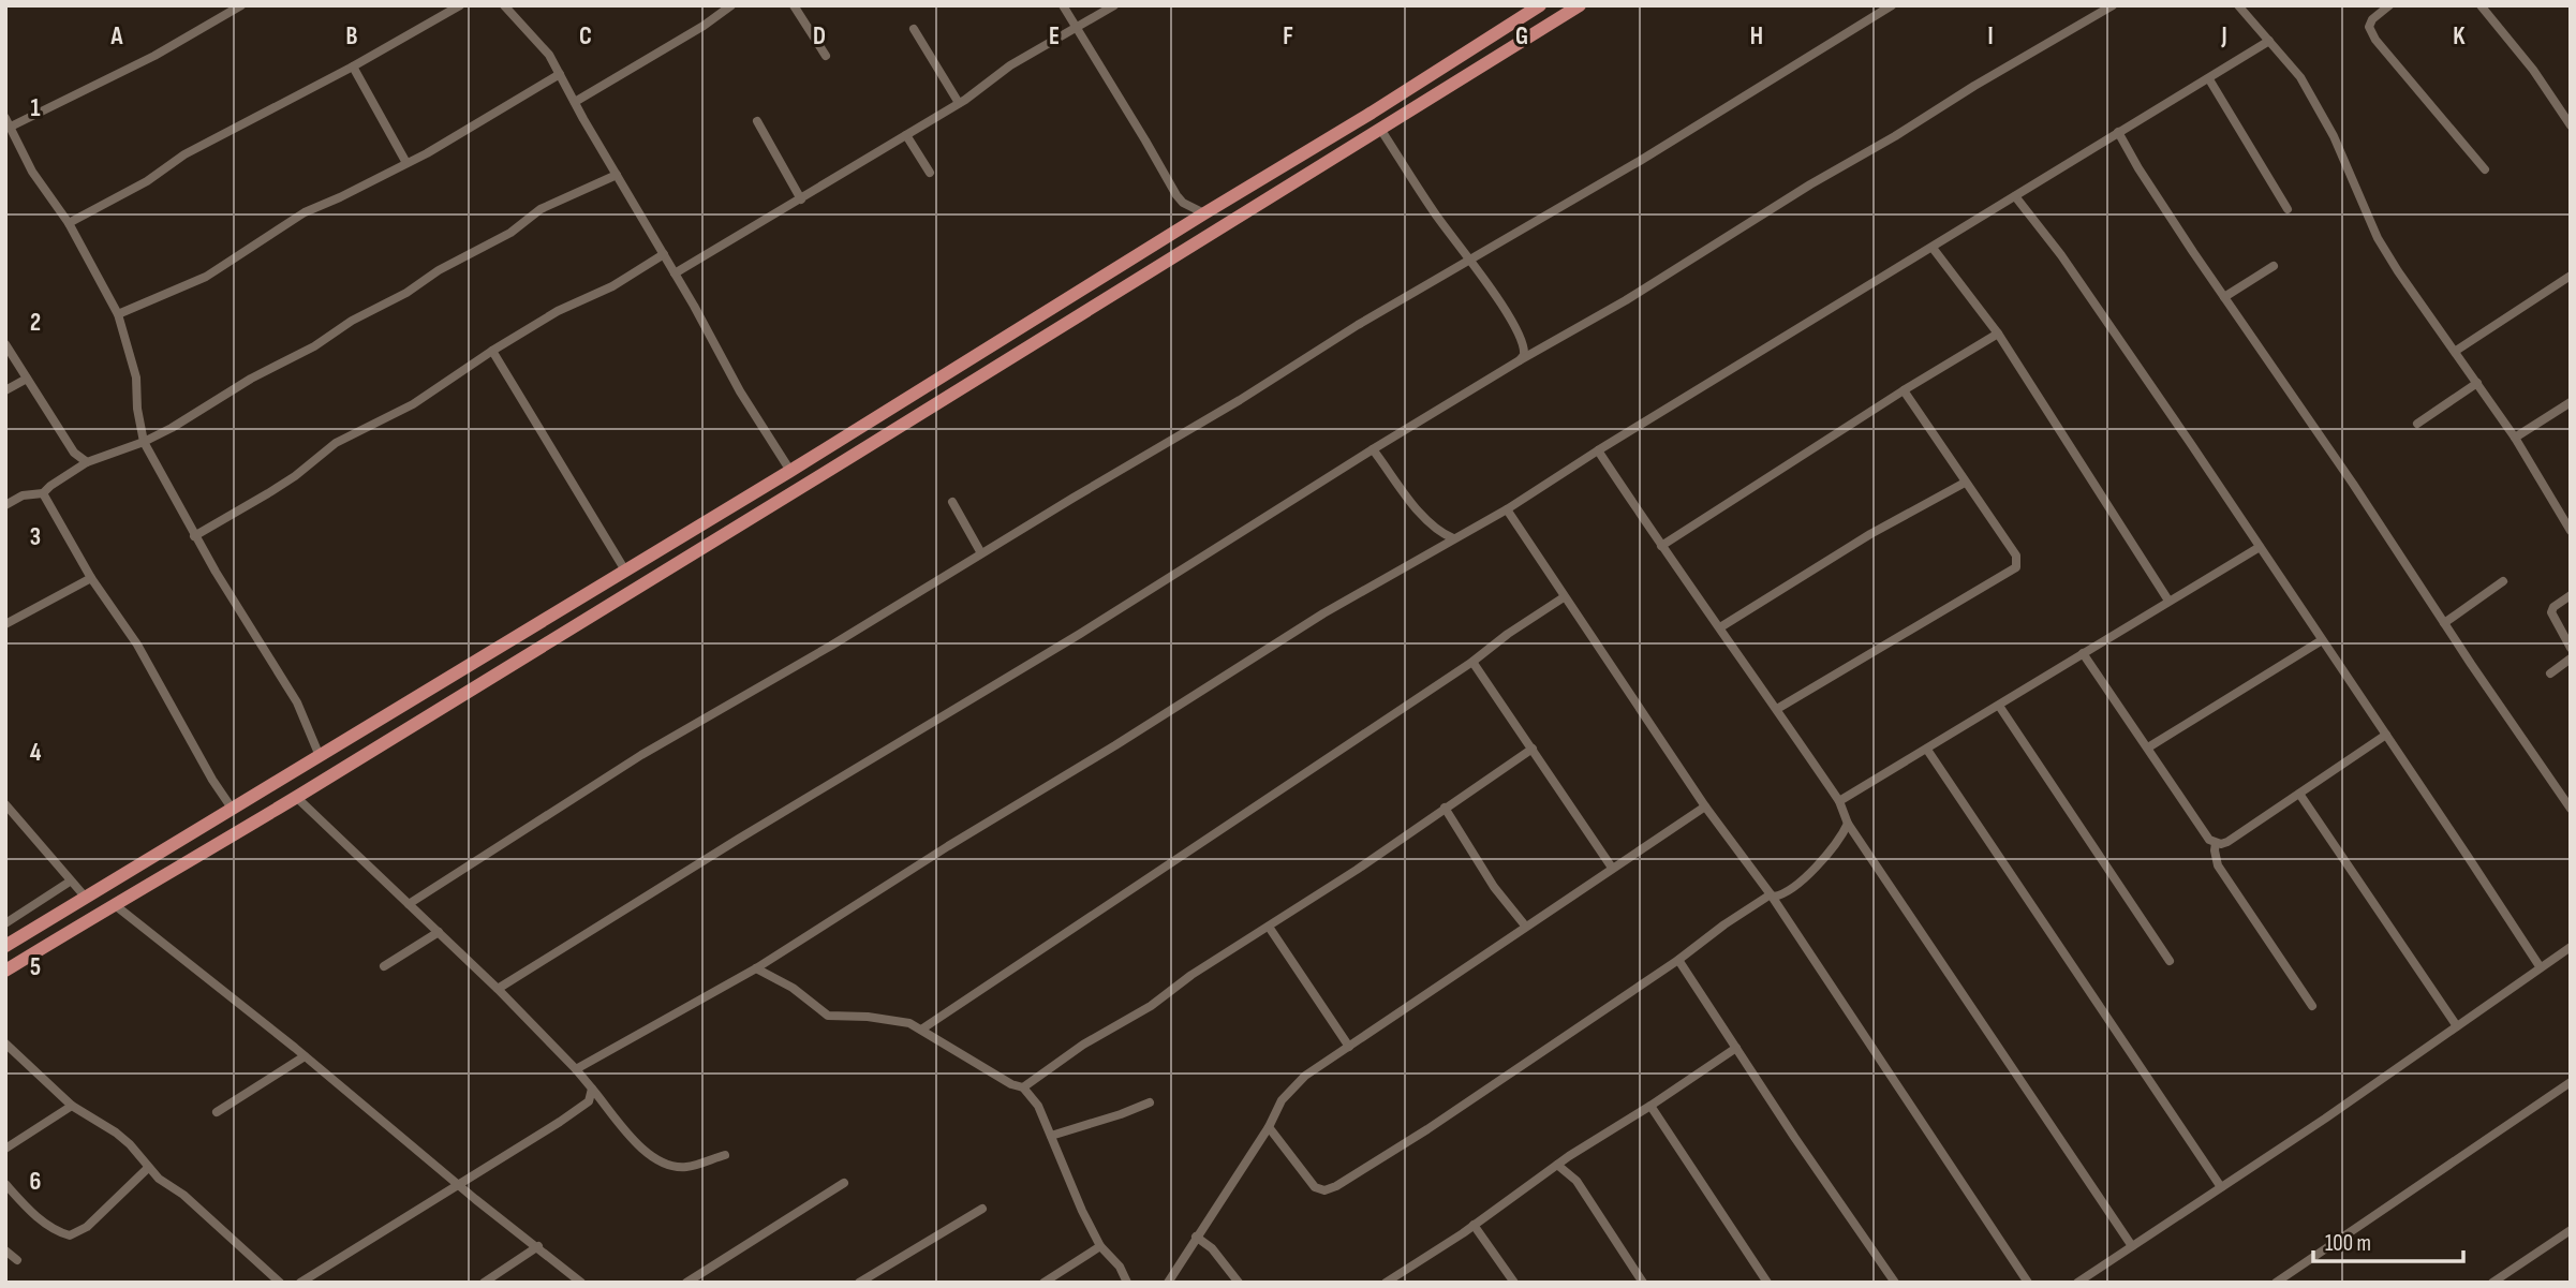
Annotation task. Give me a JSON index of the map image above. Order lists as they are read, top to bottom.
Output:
{
  "scale_bar": "100 m",
  "grid": {
    "columns": [
      "A",
      "B",
      "C",
      "D",
      "E",
      "F",
      "G",
      "H",
      "I",
      "J",
      "K"
    ],
    "rows": [
      "1",
      "2",
      "3",
      "4",
      "5",
      "6"
    ]
  }
}
